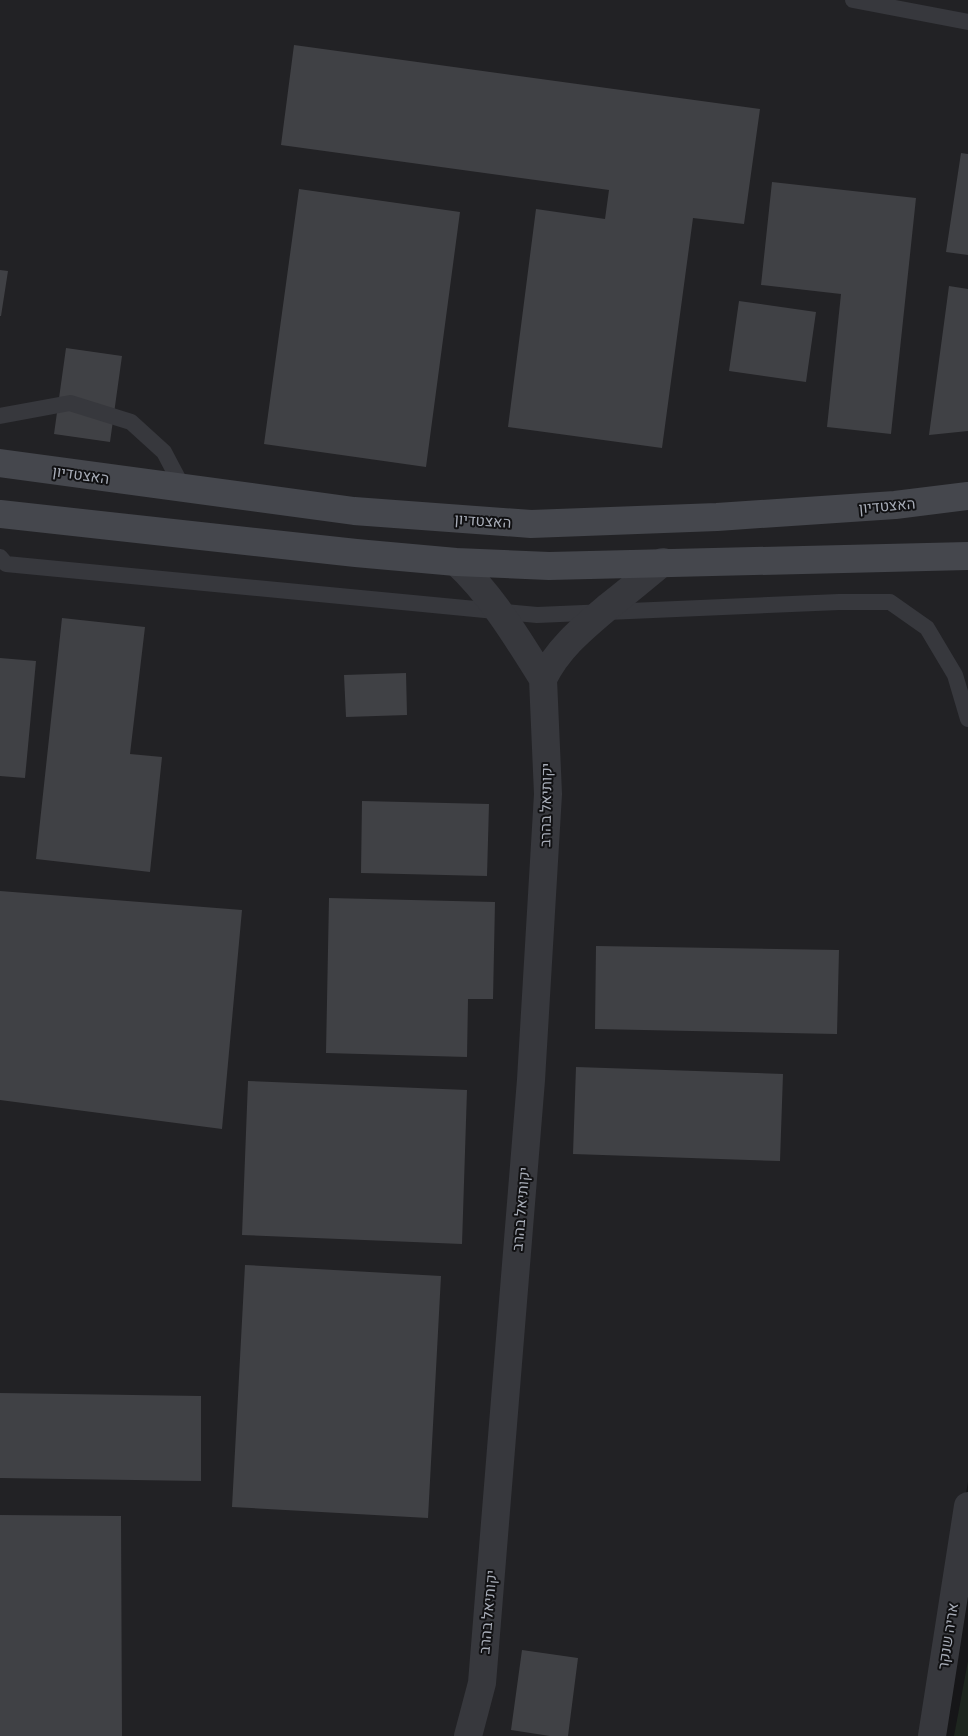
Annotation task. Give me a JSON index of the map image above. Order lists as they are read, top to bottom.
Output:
{
  "streets": {
    "main road": ["האצטדיון"],
    "street": ["יקותיאל בהרב", "אריה שנקר"]
  }
}
